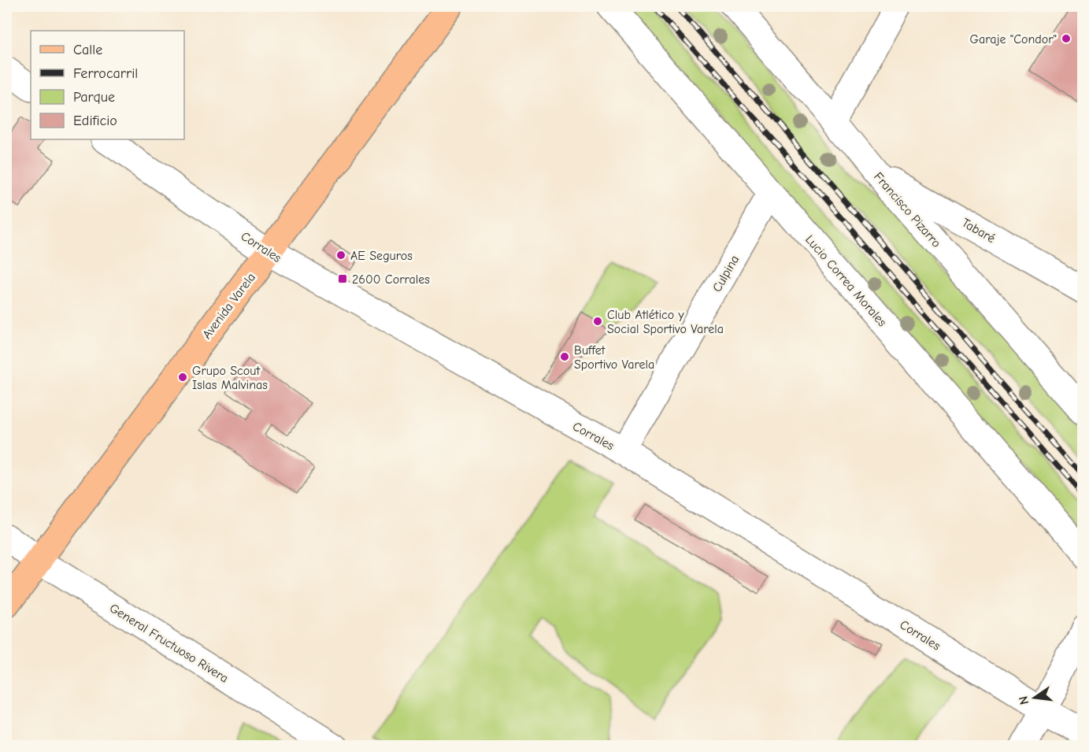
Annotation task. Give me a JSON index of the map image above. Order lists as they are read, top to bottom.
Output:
{
  "streets": {
    "main road": ["Avenida Varela"],
    "street": [
      "Francisco Pizarro",
      "Tabaré",
      "Corrales",
      "Culpina",
      "Lucio Correa Morales",
      "General Fructuoso Rivera"
    ]
  },
  "crossings": [
    ["Francisco Pizarro", "Tabaré"],
    ["Corrales", "Culpina"],
    ["Corrales", "Avenida Varela"],
    ["Culpina", "Lucio Correa Morales"],
    ["Avenida Varela", "General Fructuoso Rivera"]
  ],
  "places": {
    "other": [
      "Garaje \"Condor\"",
      "AE Seguros",
      "Club Atlético y Social Sportivo Varela",
      "Buffet Sportivo Varela",
      "Grupo Scout Islas Malvinas"
    ],
    "transit": ["2600 Corrales"]
  },
  "legend": [
    "Calle",
    "Ferrocarril",
    "Parque",
    "Edificio"
  ],
  "north": "left"
}
